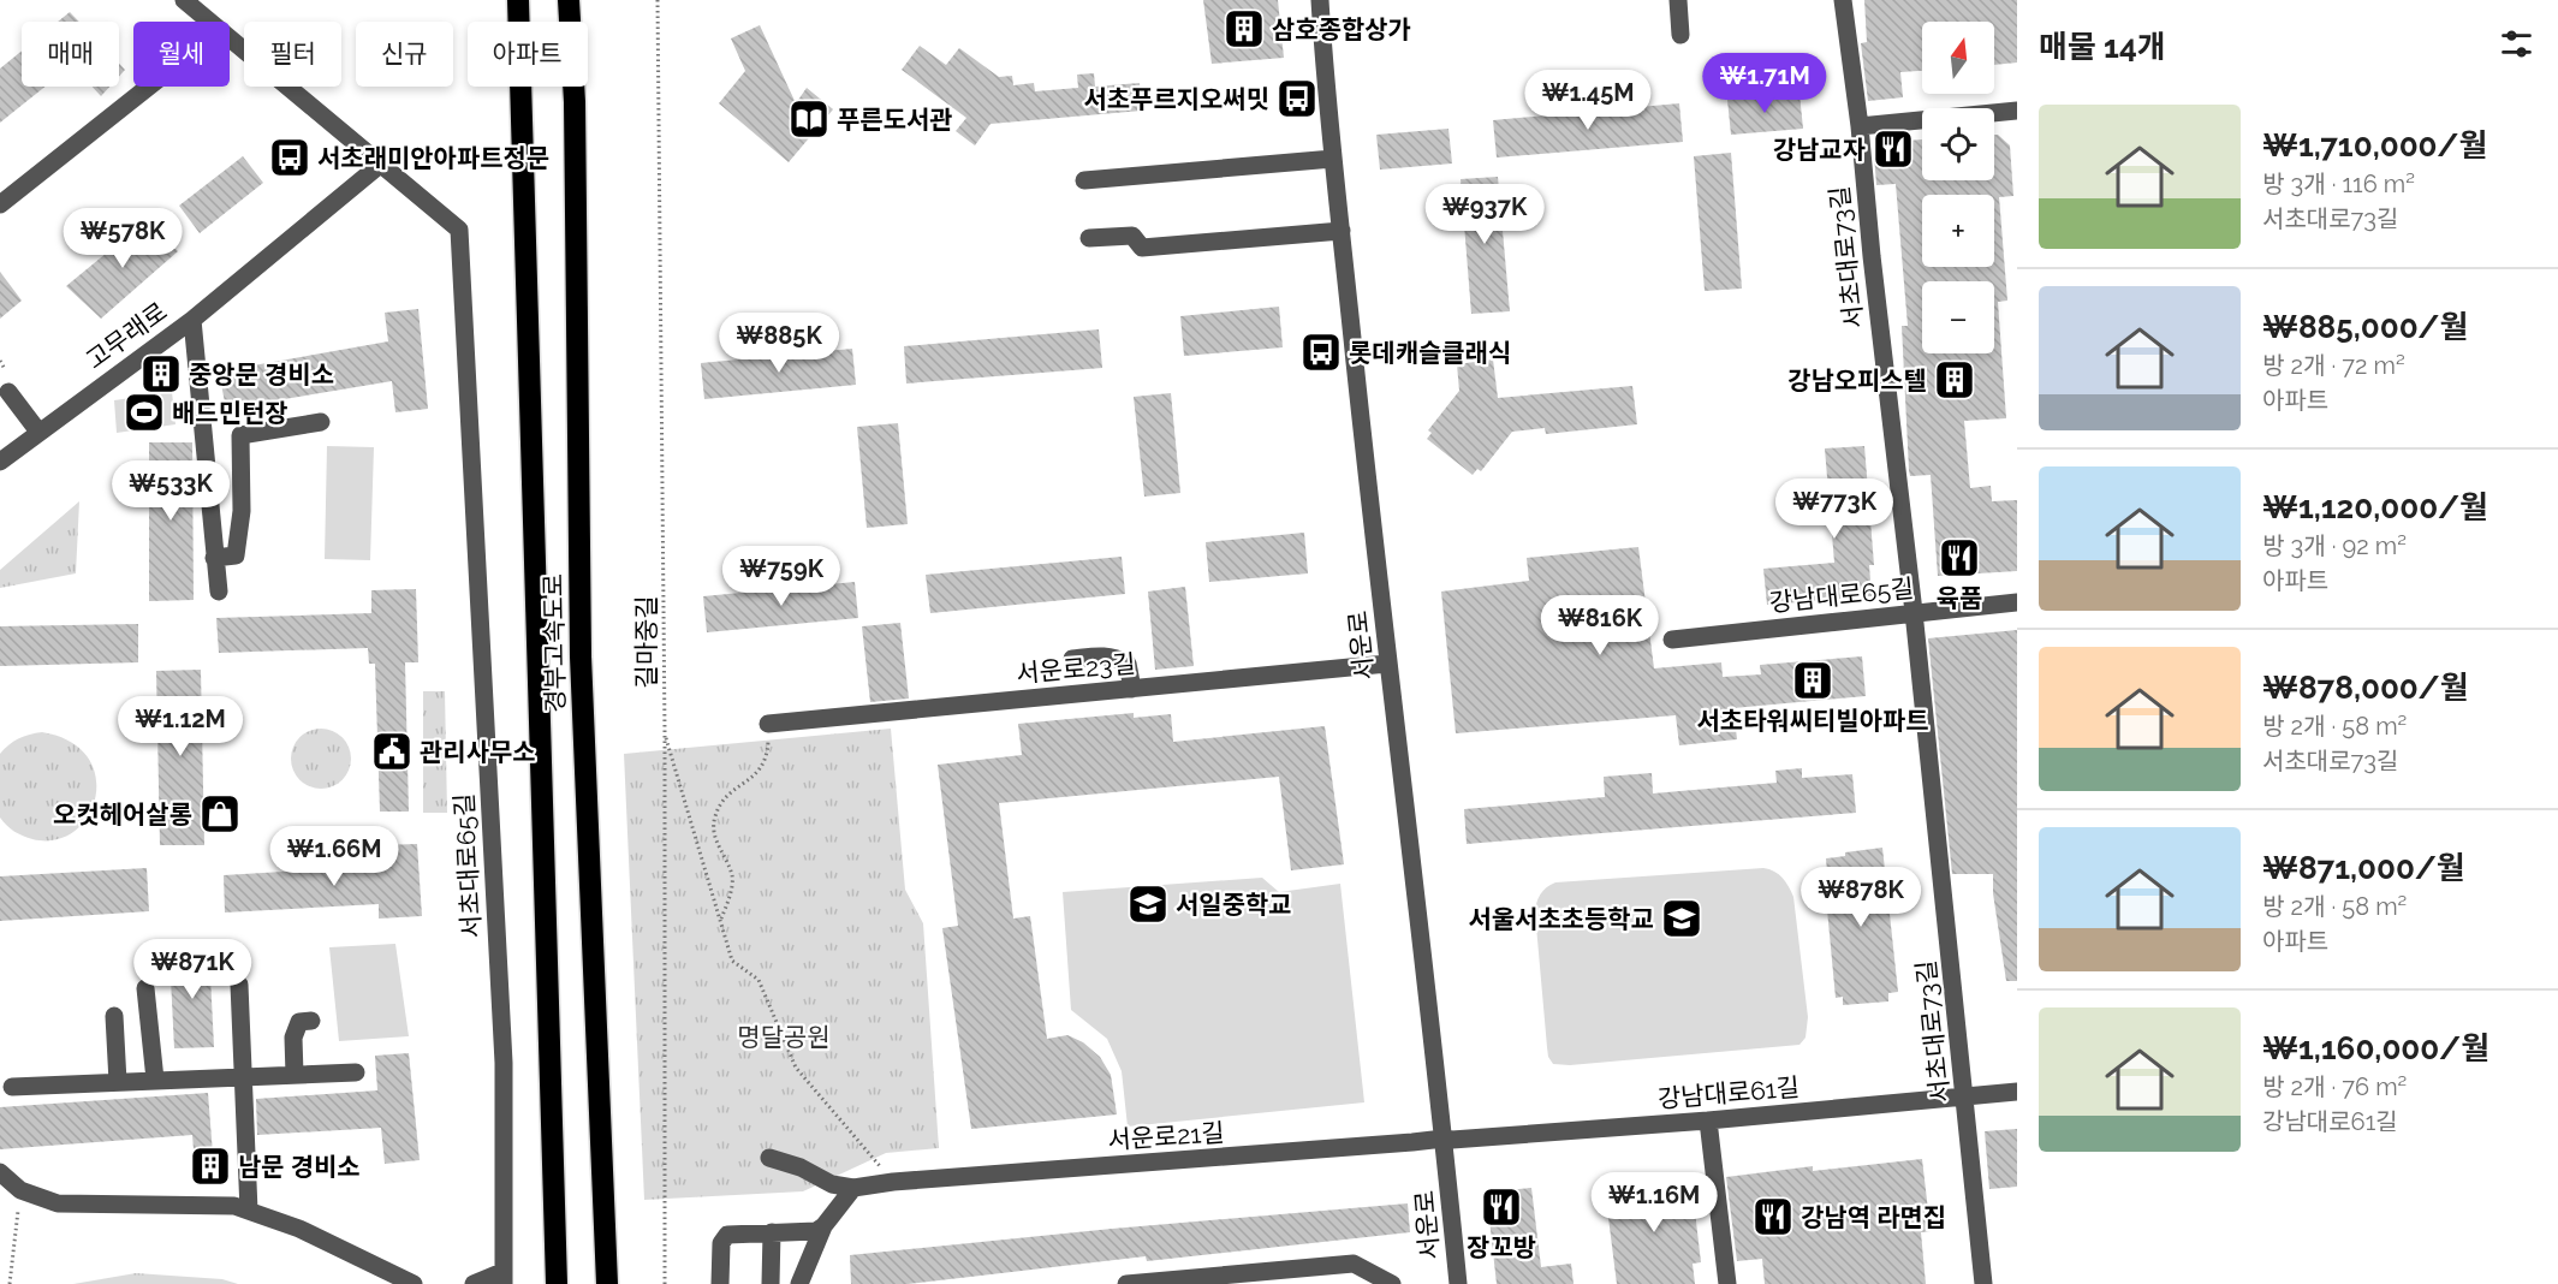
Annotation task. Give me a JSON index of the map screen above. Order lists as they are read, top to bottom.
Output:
{
  "streets": {
    "highway": ["경부고속도로"],
    "street": [
      "서초대로73길",
      "고무래로",
      "강남대로65길",
      "서운로",
      "서운로23길",
      "서초대로65길",
      "강남대로61길",
      "서운로21길"
    ],
    "path": ["길마중길"]
  },
  "crossings": [
    ["서초대로73길", "강남대로65길"],
    ["서초대로73길", "강남대로61길"],
    ["고무래로", "서초대로65길"],
    ["서운로", "서운로23길"],
    ["서운로", "강남대로61길"],
    ["서운로", "서운로21길"],
    ["강남대로61길", "서운로21길"]
  ],
  "parks": ["명달공원"],
  "places": {
    "building": [
      "삼호종합상가",
      "중앙문 경비소",
      "강남오피스텔",
      "서초타워씨티빌아파트",
      "남문 경비소"
    ],
    "bus stop": ["서초푸르지오써밋", "서초래미안아파트정문", "롯데캐슬클래식"],
    "library": ["푸른도서관"],
    "restaurant": [
      "강남교자",
      "육품",
      "장꼬방",
      "강남역 라면집"
    ],
    "sports": ["배드민턴장"],
    "public building": ["관리사무소"],
    "shop": ["오컷헤어살롱"],
    "school or university": ["서일중학교", "서울서초초등학교"]
  },
  "north": "top",
  "page": {
    "heading": "매물 14개",
    "map_buttons": ["+", "−"],
    "chip": [
      "매매",
      "월세",
      "필터",
      "신규",
      "아파트"
    ],
    "price": [
      "₩1.71M",
      "₩1.45M",
      "₩937K",
      "₩578K",
      "₩885K",
      "₩533K",
      "₩773K",
      "₩759K",
      "₩816K",
      "₩1.12M",
      "₩1.66M",
      "₩878K",
      "₩871K",
      "₩1.16M"
    ],
    "list": [
      {
        "name": "₩1,710,000/월",
        "note": "방 3개 · 116 m² · 서초대로73길"
      },
      {
        "name": "₩885,000/월",
        "note": "방 2개 · 72 m² · 아파트"
      },
      {
        "name": "₩1,120,000/월",
        "note": "방 3개 · 92 m² · 아파트"
      },
      {
        "name": "₩878,000/월",
        "note": "방 2개 · 58 m² · 서초대로73길"
      },
      {
        "name": "₩871,000/월",
        "note": "방 2개 · 58 m² · 아파트"
      },
      {
        "name": "₩1,160,000/월",
        "note": "방 2개 · 76 m² · 강남대로61길"
      }
    ]
  }
}
